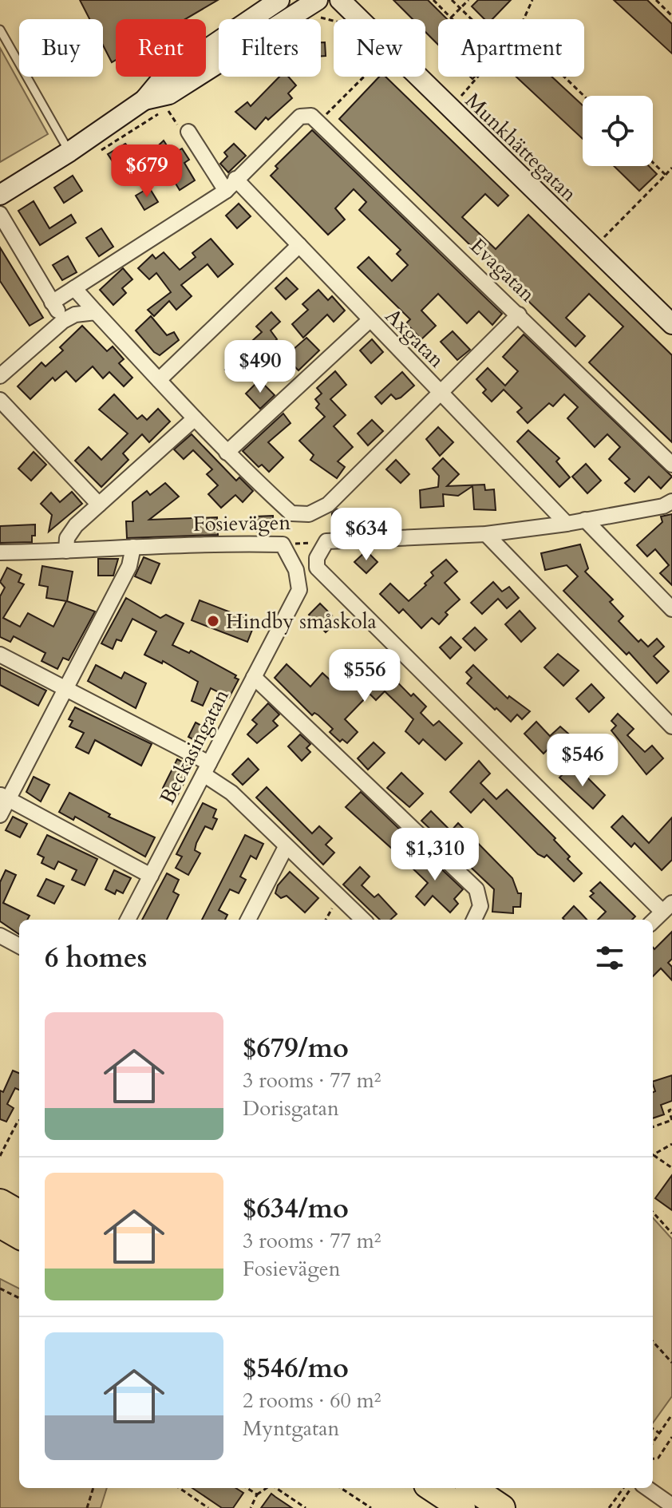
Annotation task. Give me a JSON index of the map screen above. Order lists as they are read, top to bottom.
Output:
{
  "streets": {
    "street": [
      "Munkhättegatan",
      "Evagatan",
      "Axgatan",
      "Fosievägen",
      "Beckasingatan"
    ]
  },
  "crossings": [
    ["Fosievägen", "Beckasingatan"]
  ],
  "places": ["Hindby småskola"],
  "page": {
    "chip": [
      "Buy",
      "Rent",
      "Filters",
      "New",
      "Apartment"
    ],
    "price": [
      "$679",
      "$490",
      "$634",
      "$556",
      "$546",
      "$1,310"
    ],
    "heading": "6 homes",
    "list": [
      {
        "name": "$679/mo",
        "note": "3 rooms · 77 m² · Dorisgatan"
      },
      {
        "name": "$634/mo",
        "note": "3 rooms · 77 m² · Fosievägen"
      },
      {
        "name": "$546/mo",
        "note": "2 rooms · 60 m² · Myntgatan"
      }
    ]
  }
}
